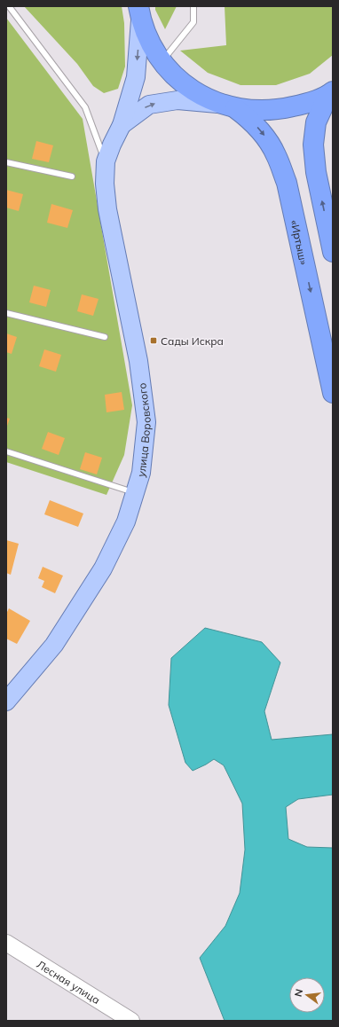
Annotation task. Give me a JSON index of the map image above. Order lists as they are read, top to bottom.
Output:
{
  "streets": {
    "highway": ["«Иртыш»"],
    "main road": ["улица Воровского"],
    "street": ["Лесная улица"]
  },
  "crossings": [
    ["«Иртыш»", "улица Воровского"]
  ],
  "places": {
    "transit": ["Сады Искра"]
  },
  "north": "left"
}
